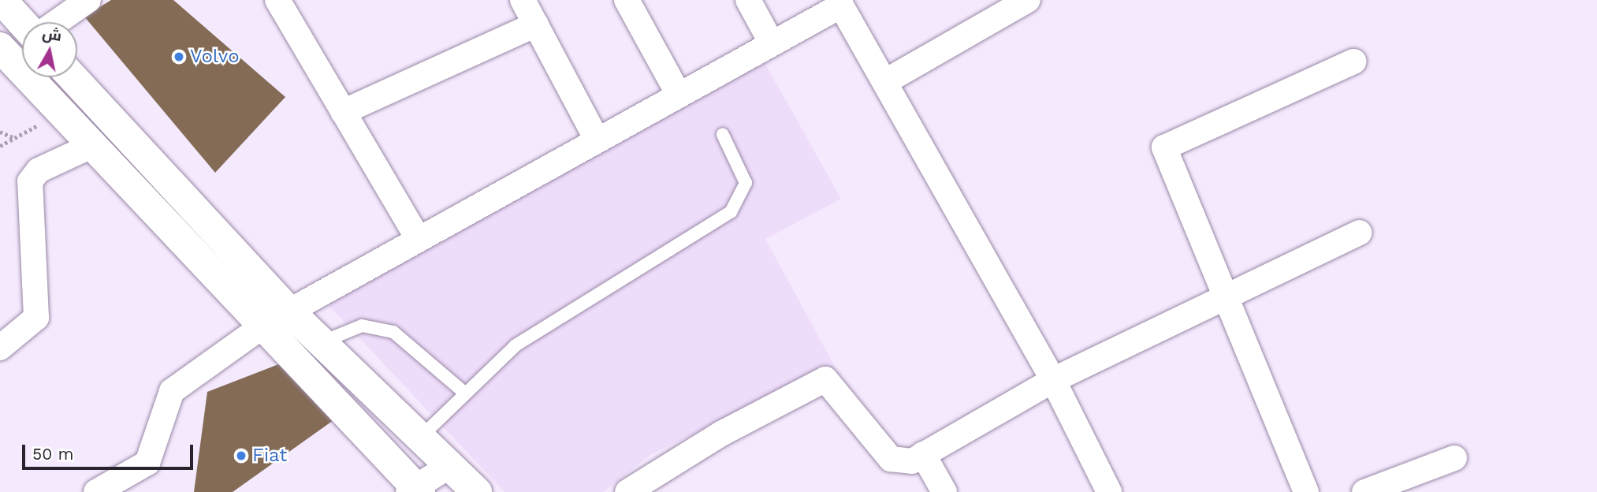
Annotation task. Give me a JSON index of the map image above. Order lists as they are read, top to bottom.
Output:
{
  "places": ["Volvo", "Fiat"],
  "scale_bar": "50 m",
  "north": "top"
}
